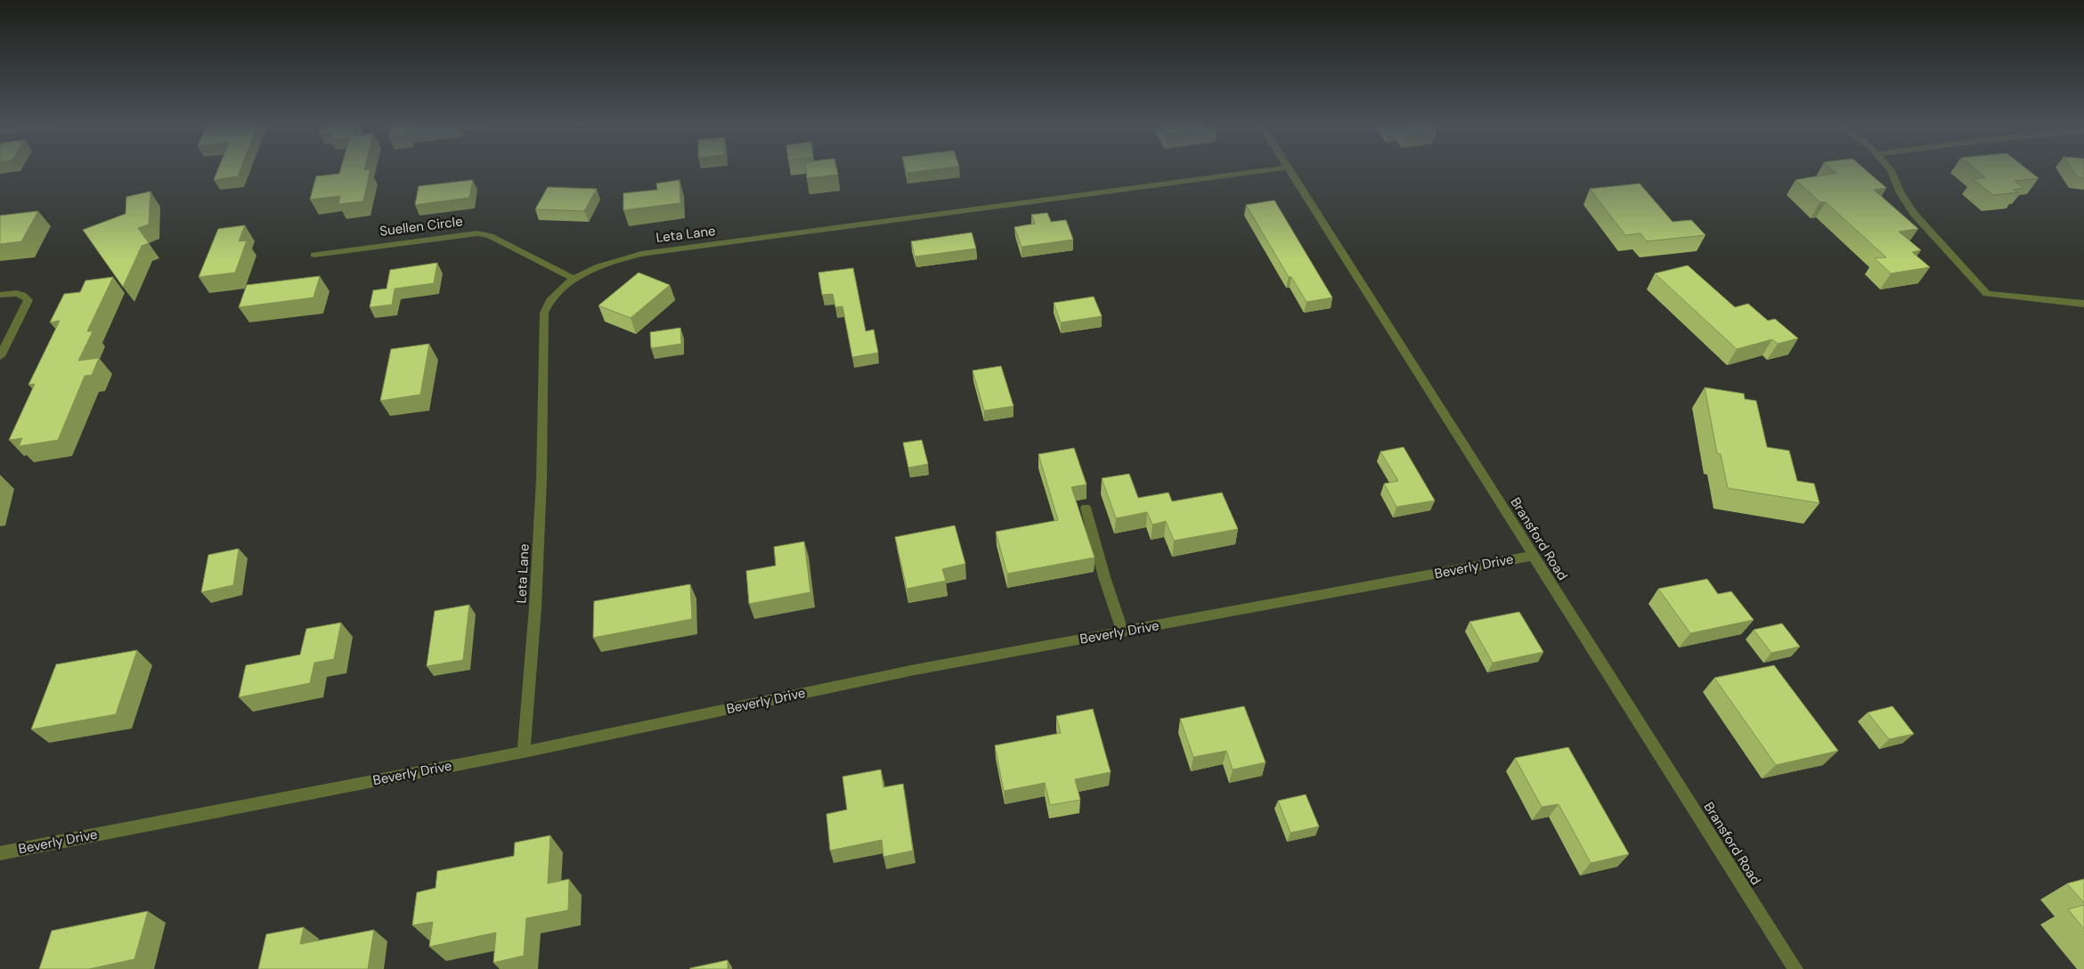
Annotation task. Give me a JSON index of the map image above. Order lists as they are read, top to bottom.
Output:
{
  "streets": {
    "street": [
      "Suellen Circle",
      "Leta Lane",
      "Bransford Road",
      "Beverly Drive"
    ]
  },
  "crossings": [
    ["Suellen Circle", "Leta Lane"],
    ["Leta Lane", "Beverly Drive"],
    ["Bransford Road", "Beverly Drive"]
  ]
}
